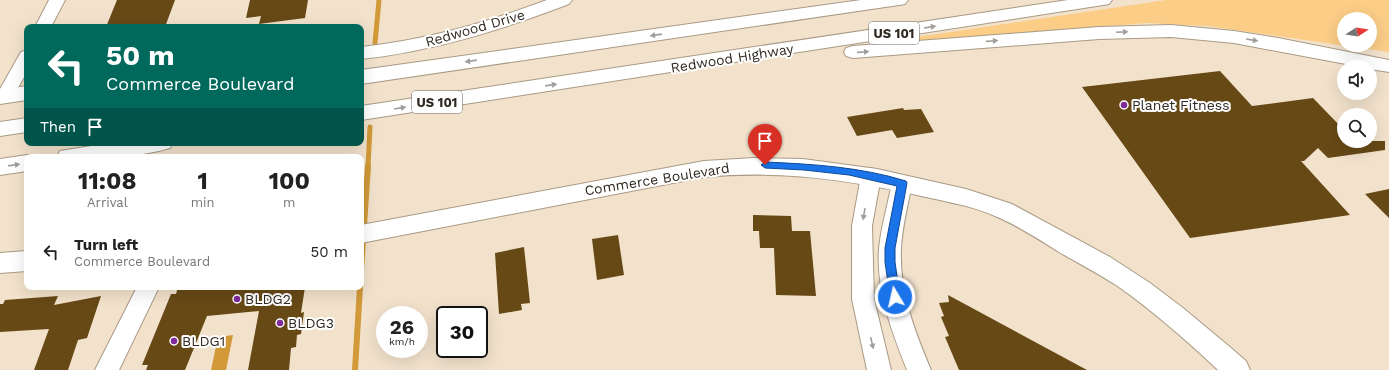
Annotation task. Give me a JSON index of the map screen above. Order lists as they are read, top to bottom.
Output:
{
  "streets": {
    "main road": [
      "Redwood Drive",
      "US 101",
      "Redwood Highway",
      "Commerce Boulevard"
    ]
  },
  "places": [
    "Planet Fitness",
    "BLDG2",
    "BLDG3",
    "BLDG1"
  ],
  "north": "right",
  "page": {
    "turn": ["50 m", "Commerce Boulevard"],
    "then": "Then",
    "eta": [
      "11:08",
      "Arrival",
      "1",
      "min",
      "100",
      "m"
    ],
    "list": [
      {
        "name": "Turn left",
        "note": "Commerce Boulevard",
        "value": "50 m"
      }
    ],
    "speed": "26 km/h",
    "limit": "30"
  }
}
